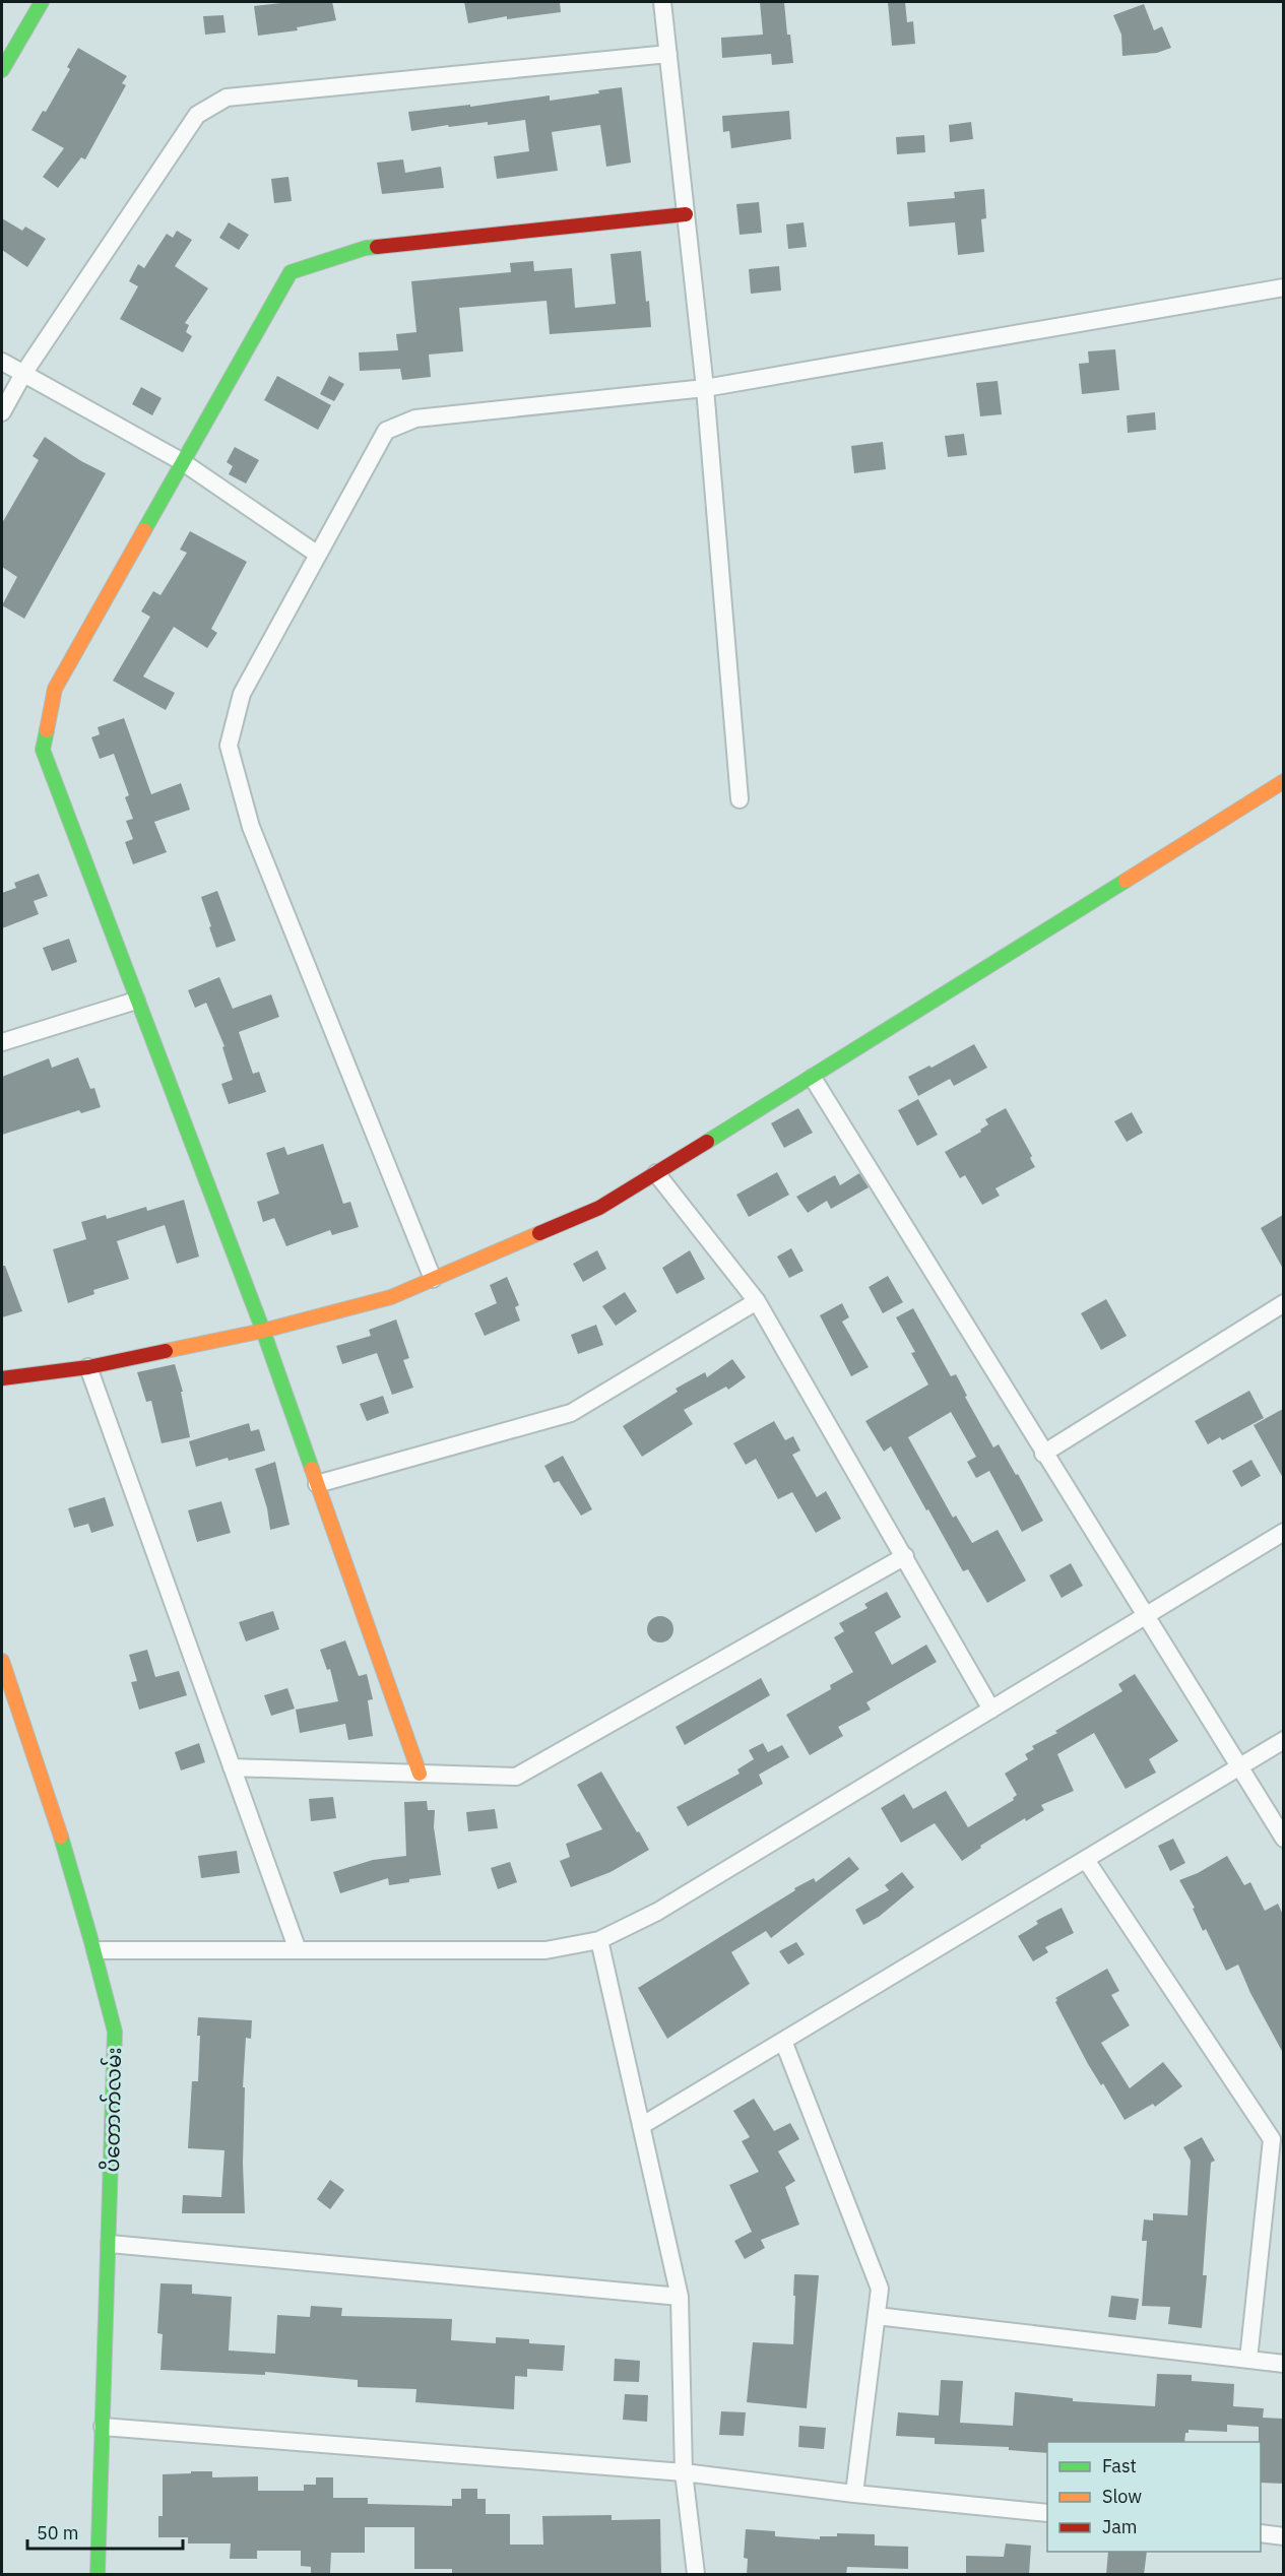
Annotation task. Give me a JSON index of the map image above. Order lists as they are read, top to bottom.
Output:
{
  "streets": {
    "street": ["ပိတောက်လမ်း"]
  },
  "legend": ["Fast", "Slow", "Jam"],
  "scale_bar": "50 m"
}
